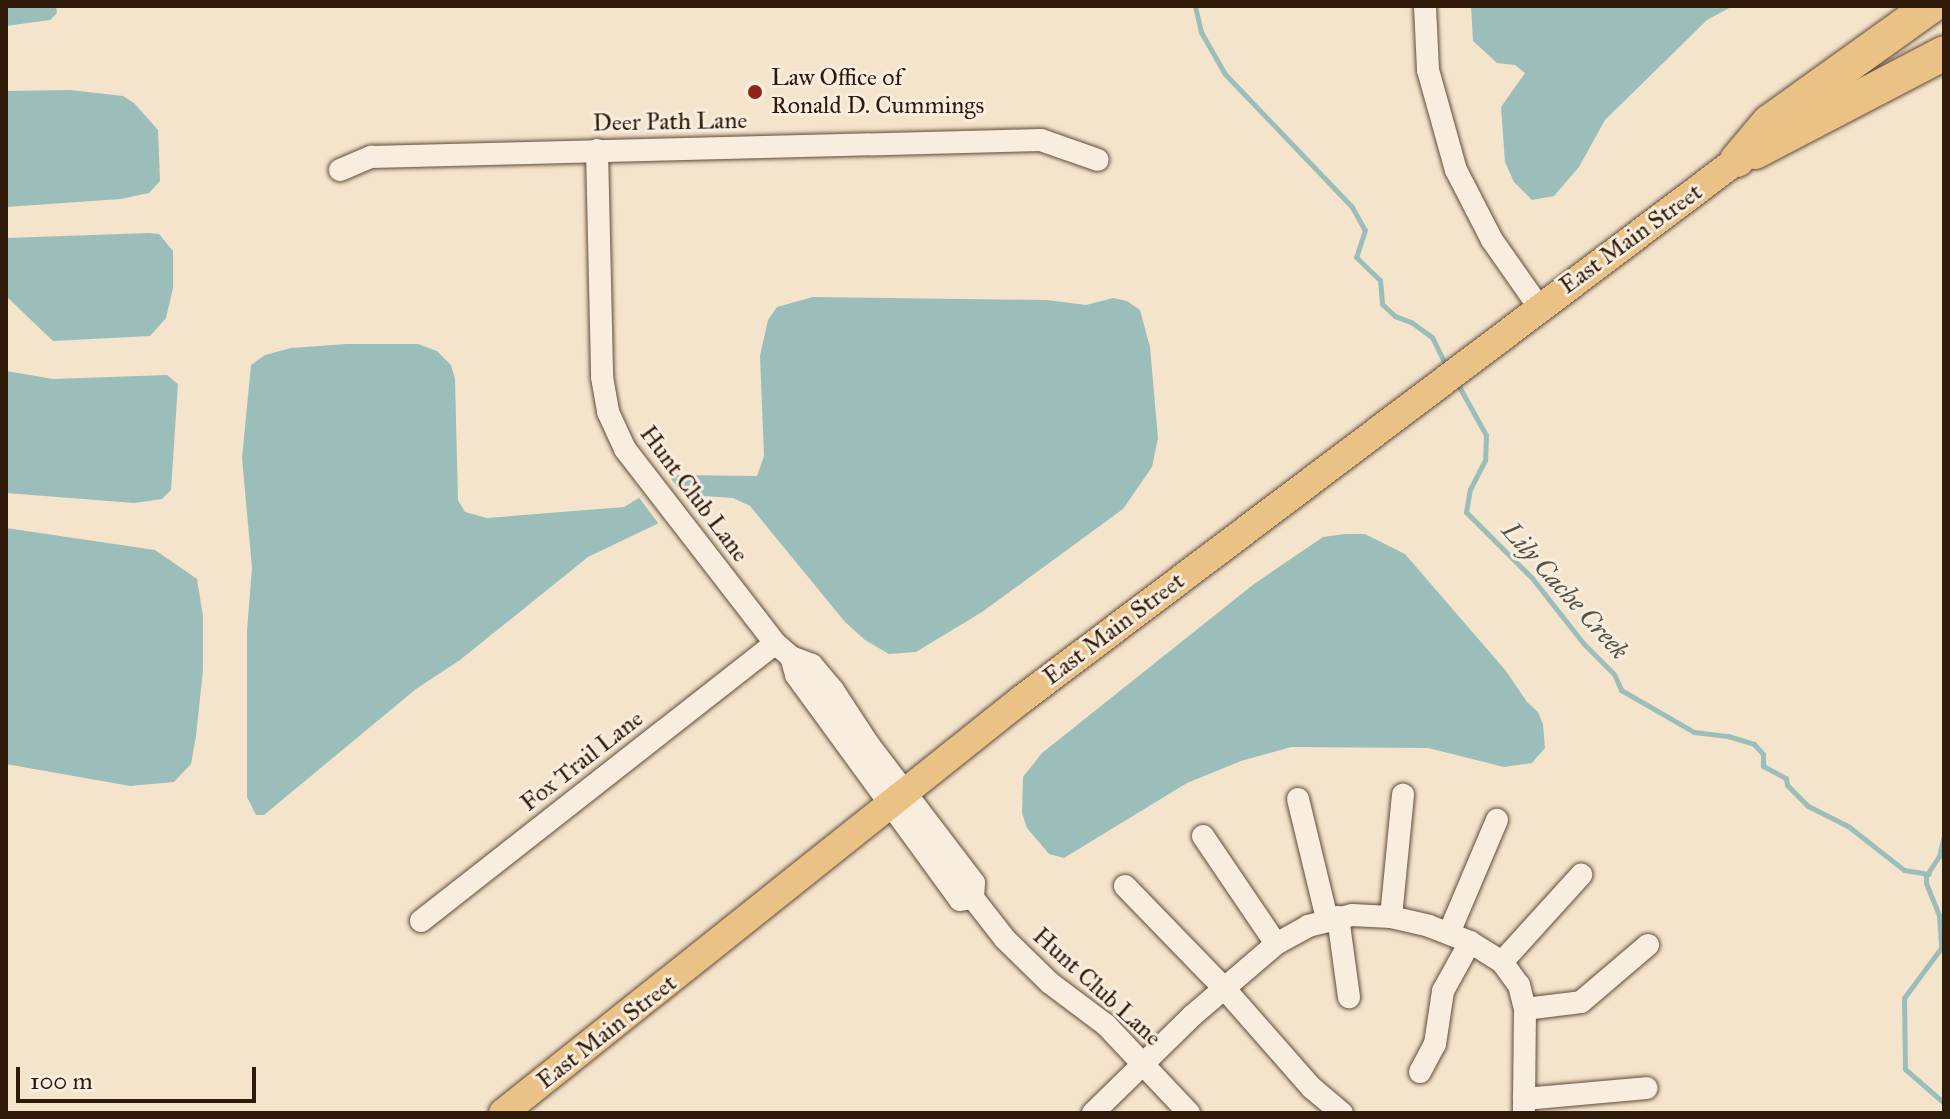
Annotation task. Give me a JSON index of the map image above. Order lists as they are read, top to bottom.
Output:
{
  "streets": {
    "main road": ["East Main Street"],
    "street": ["Deer Path Lane", "Hunt Club Lane", "Fox Trail Lane"]
  },
  "crossings": [
    ["Deer Path Lane", "Hunt Club Lane"],
    ["East Main Street", "Hunt Club Lane"],
    ["Hunt Club Lane", "Fox Trail Lane"]
  ],
  "water": ["Lily Cache Creek"],
  "places": ["Law Office of Ronald D. Cummings"],
  "scale_bar": "100 m"
}
